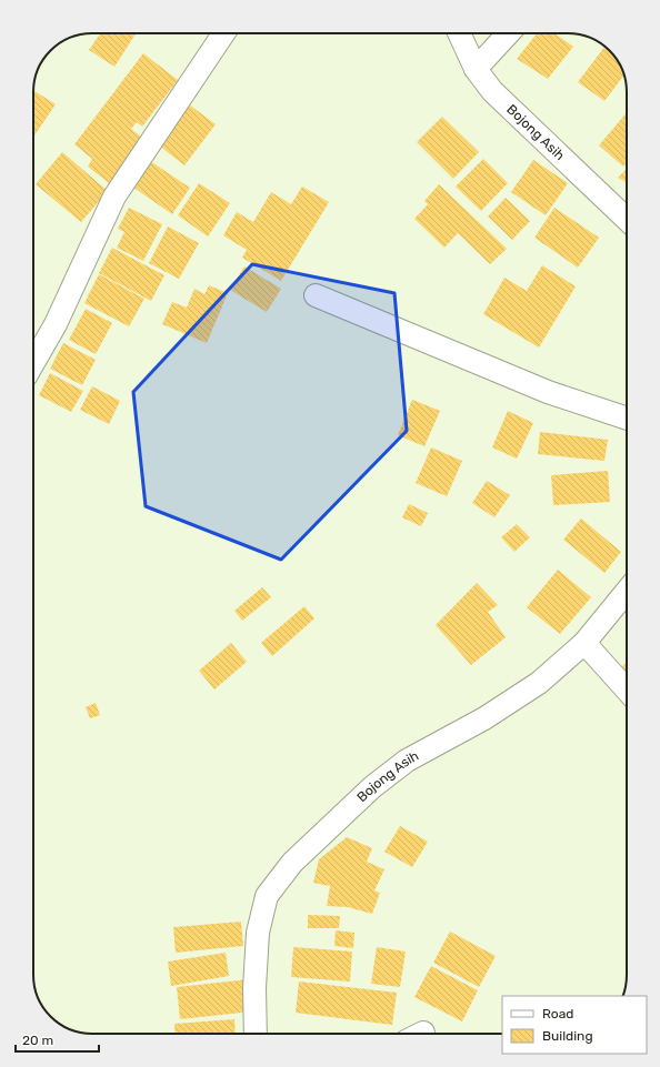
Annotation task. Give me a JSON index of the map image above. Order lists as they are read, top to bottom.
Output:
{
  "streets": {
    "street": ["Bojong Asih"]
  },
  "legend": ["Road", "Building"],
  "scale_bar": "20 m"
}
